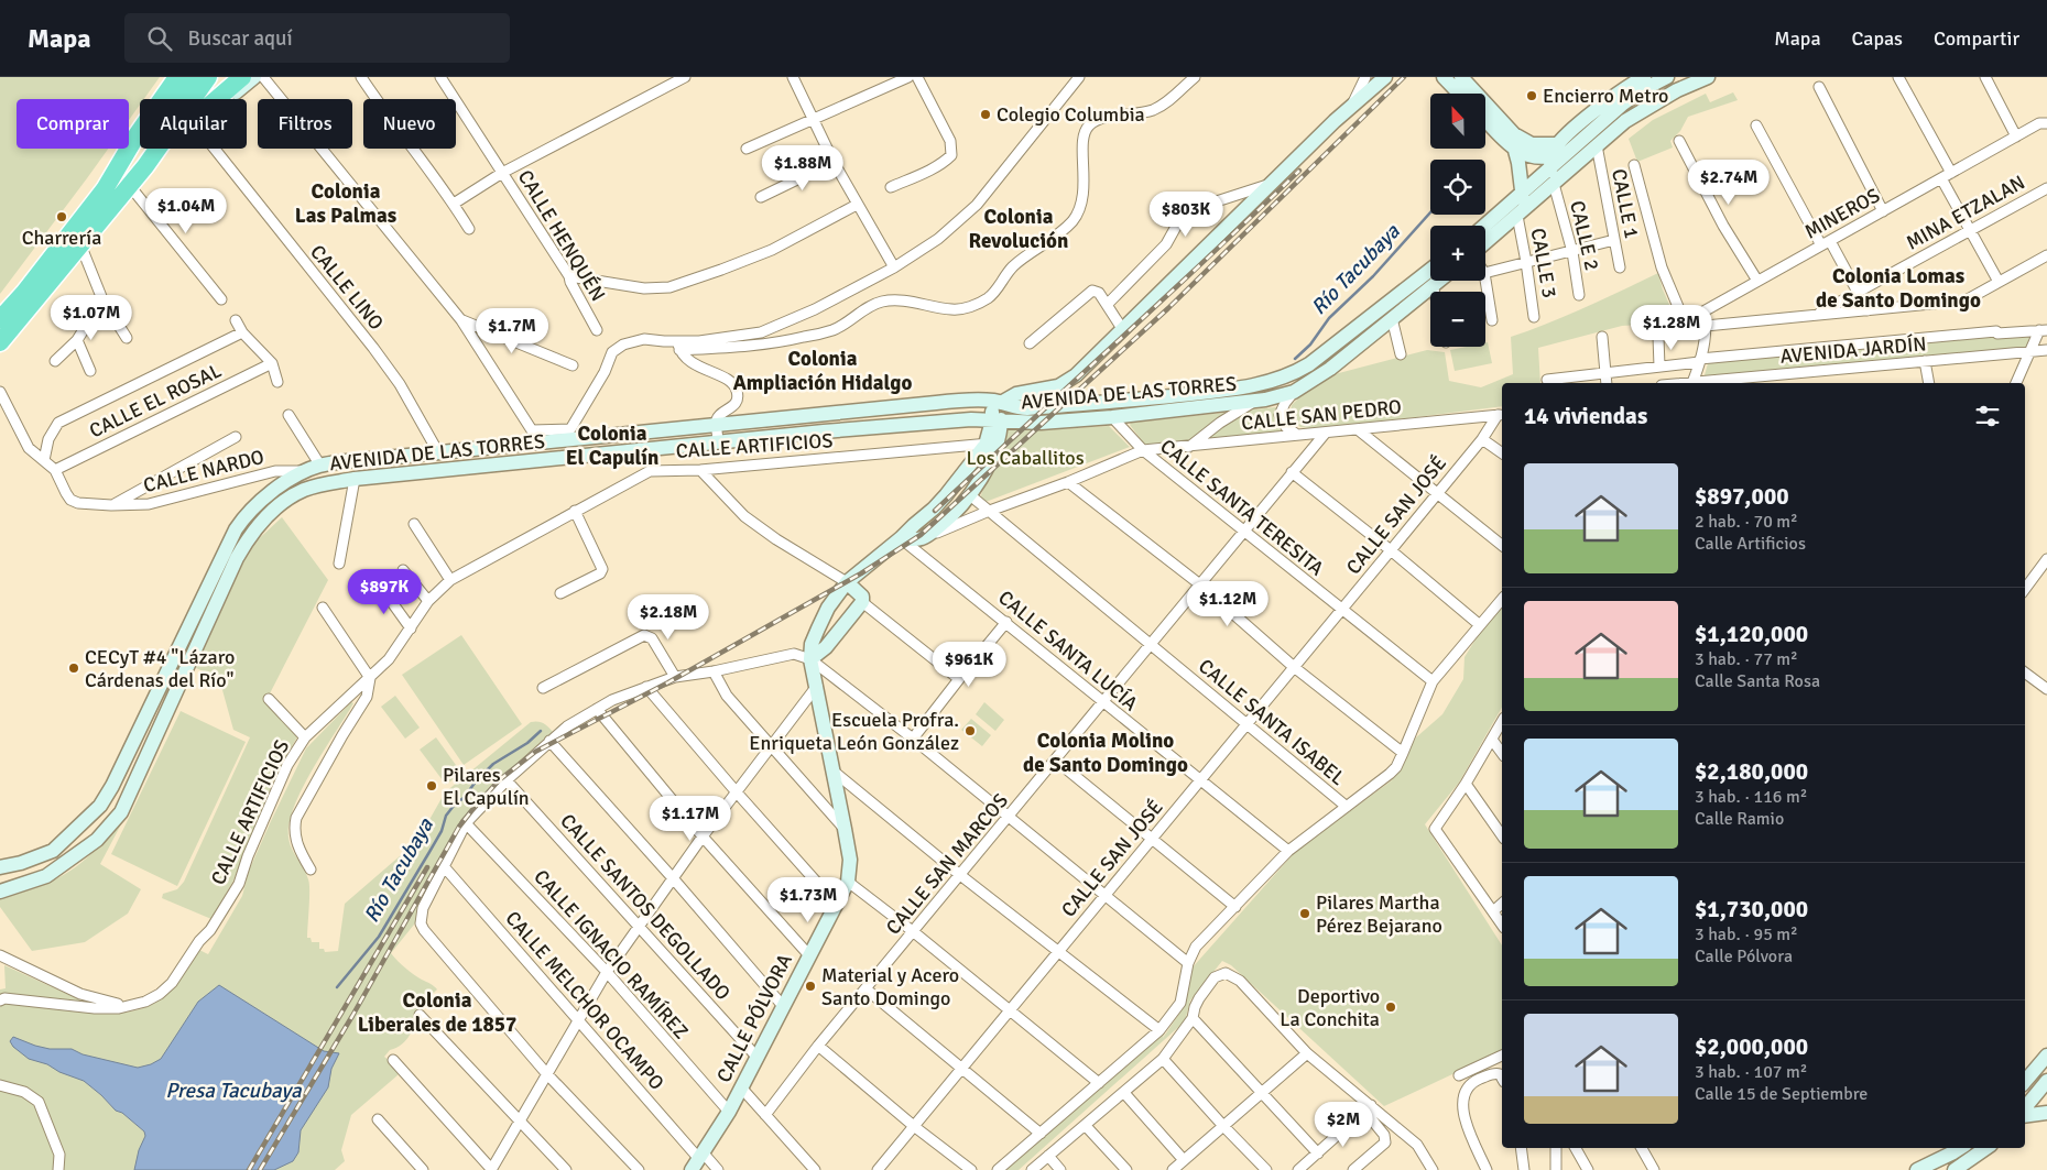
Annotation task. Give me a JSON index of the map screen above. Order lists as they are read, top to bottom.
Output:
{
  "streets": {
    "street": [
      "CALLE 1",
      "MINA ETZALAN",
      "MINEROS",
      "CALLE HENQUÉN",
      "CALLE 2",
      "CALLE 3",
      "CALLE LINO",
      "AVENIDA JARDÍN",
      "AVENIDA DE LAS TORRES",
      "CALLE EL ROSAL",
      "CALLE SAN PEDRO",
      "CALLE ARTIFICIOS",
      "CALLE NARDO",
      "CALLE SANTA TERESITA",
      "CALLE SAN JOSÉ",
      "CALLE SANTA LUCÍA",
      "CALLE SANTA ISABEL",
      "CALLE SAN MARCOS",
      "CALLE SANTOS DEGOLLADO",
      "CALLE IGNACIO RAMÍREZ",
      "CALLE MELCHOR OCAMPO",
      "CALLE PÓLVORA"
    ]
  },
  "crossings": [
    ["MINEROS", "AVENIDA JARDÍN"],
    ["CALLE LINO", "AVENIDA DE LAS TORRES"],
    ["AVENIDA DE LAS TORRES", "CALLE NARDO"],
    ["AVENIDA DE LAS TORRES", "CALLE SANTA TERESITA"],
    ["CALLE EL ROSAL", "CALLE NARDO"],
    ["CALLE SAN PEDRO", "CALLE SANTA TERESITA"],
    ["CALLE SAN PEDRO", "CALLE SAN JOSÉ"],
    ["CALLE SAN PEDRO", "CALLE SANTA ISABEL"],
    ["CALLE SAN PEDRO", "CALLE SAN MARCOS"],
    ["CALLE SANTA TERESITA", "CALLE SAN JOSÉ"],
    ["CALLE SANTA TERESITA", "CALLE SAN MARCOS"],
    ["CALLE SAN JOSÉ", "CALLE SANTA LUCÍA"],
    ["CALLE SAN JOSÉ", "CALLE SANTA ISABEL"],
    ["CALLE SANTA LUCÍA", "CALLE SAN MARCOS"],
    ["CALLE SANTA ISABEL", "CALLE SAN MARCOS"],
    ["CALLE SANTOS DEGOLLADO", "CALLE PÓLVORA"],
    ["CALLE IGNACIO RAMÍREZ", "CALLE PÓLVORA"],
    ["CALLE MELCHOR OCAMPO", "CALLE PÓLVORA"]
  ],
  "districts": [
    "Colonia Las Palmas",
    "Colonia Revolución",
    "Colonia Lomas de Santo Domingo",
    "Colonia Ampliación Hidalgo",
    "Colonia El Capulín",
    "Colonia Molino de Santo Domingo",
    "Colonia Liberales de 1857"
  ],
  "water": ["Río Tacubaya", "Presa Tacubaya"],
  "parks": ["Los Caballitos"],
  "places": [
    "Encierro Metro",
    "Colegio Columbia",
    "Charrería",
    "CECyT #4 \"Lázaro Cárdenas del Río\"",
    "Escuela Profra. Enriqueta León González",
    "Pilares El Capulín",
    "Pilares Martha Pérez Bejarano",
    "Material y Acero Santo Domingo",
    "Deportivo La Conchita"
  ],
  "north": "top",
  "page": {
    "header": "Mapa",
    "search": "Buscar aquí",
    "nav": ["Mapa", "Capas", "Compartir"],
    "map_buttons": ["+", "−"],
    "chip": [
      "Comprar",
      "Alquilar",
      "Filtros",
      "Nuevo"
    ],
    "price": [
      "$1.88M",
      "$2.74M",
      "$1.04M",
      "$803K",
      "$1.07M",
      "$1.28M",
      "$1.7M",
      "$897K",
      "$1.12M",
      "$2.18M",
      "$961K",
      "$1.17M",
      "$1.73M",
      "$2M"
    ],
    "heading": "14 viviendas",
    "list": [
      {
        "name": "$897,000",
        "note": "2 hab. · 70 m² · Calle Artificios"
      },
      {
        "name": "$1,120,000",
        "note": "3 hab. · 77 m² · Calle Santa Rosa"
      },
      {
        "name": "$2,180,000",
        "note": "3 hab. · 116 m² · Calle Ramio"
      },
      {
        "name": "$1,730,000",
        "note": "3 hab. · 95 m² · Calle Pólvora"
      },
      {
        "name": "$2,000,000",
        "note": "3 hab. · 107 m² · Calle 15 de Septiembre"
      }
    ]
  }
}
